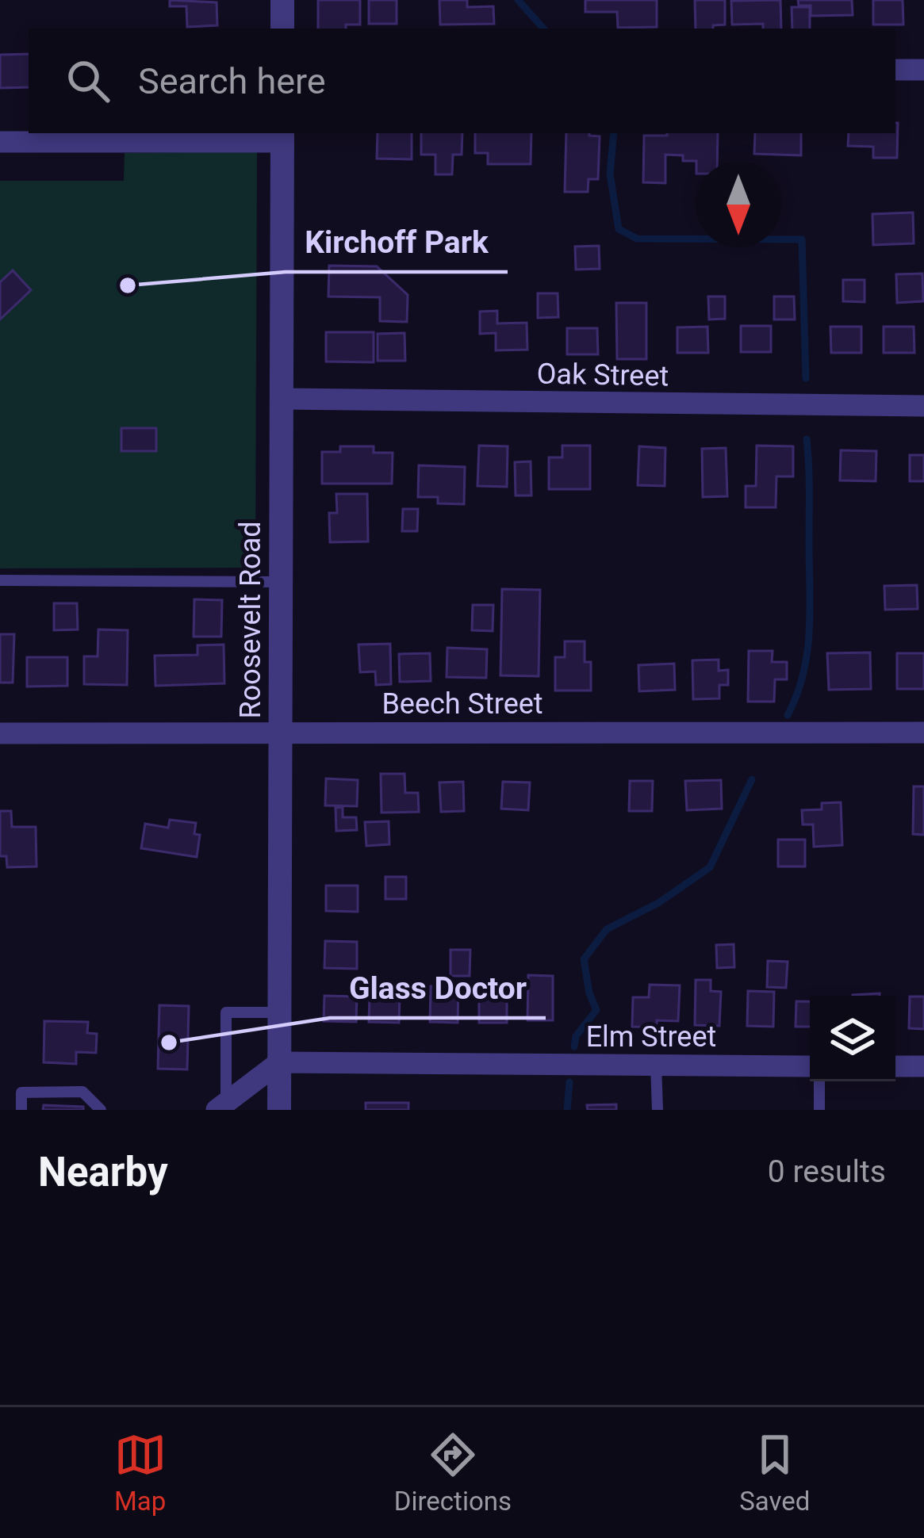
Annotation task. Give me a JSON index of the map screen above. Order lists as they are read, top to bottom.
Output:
{
  "streets": {
    "street": [
      "Oak Street",
      "Roosevelt Road",
      "Beech Street",
      "Elm Street"
    ]
  },
  "crossings": [
    ["Oak Street", "Roosevelt Road"],
    ["Roosevelt Road", "Beech Street"],
    ["Roosevelt Road", "Elm Street"]
  ],
  "places": ["Kirchoff Park", "Glass Doctor"],
  "north": "bottom",
  "page": {
    "search": "Search here",
    "heading": ["Nearby", "0 results"],
    "nav": ["Map", "Directions", "Saved"]
  }
}
